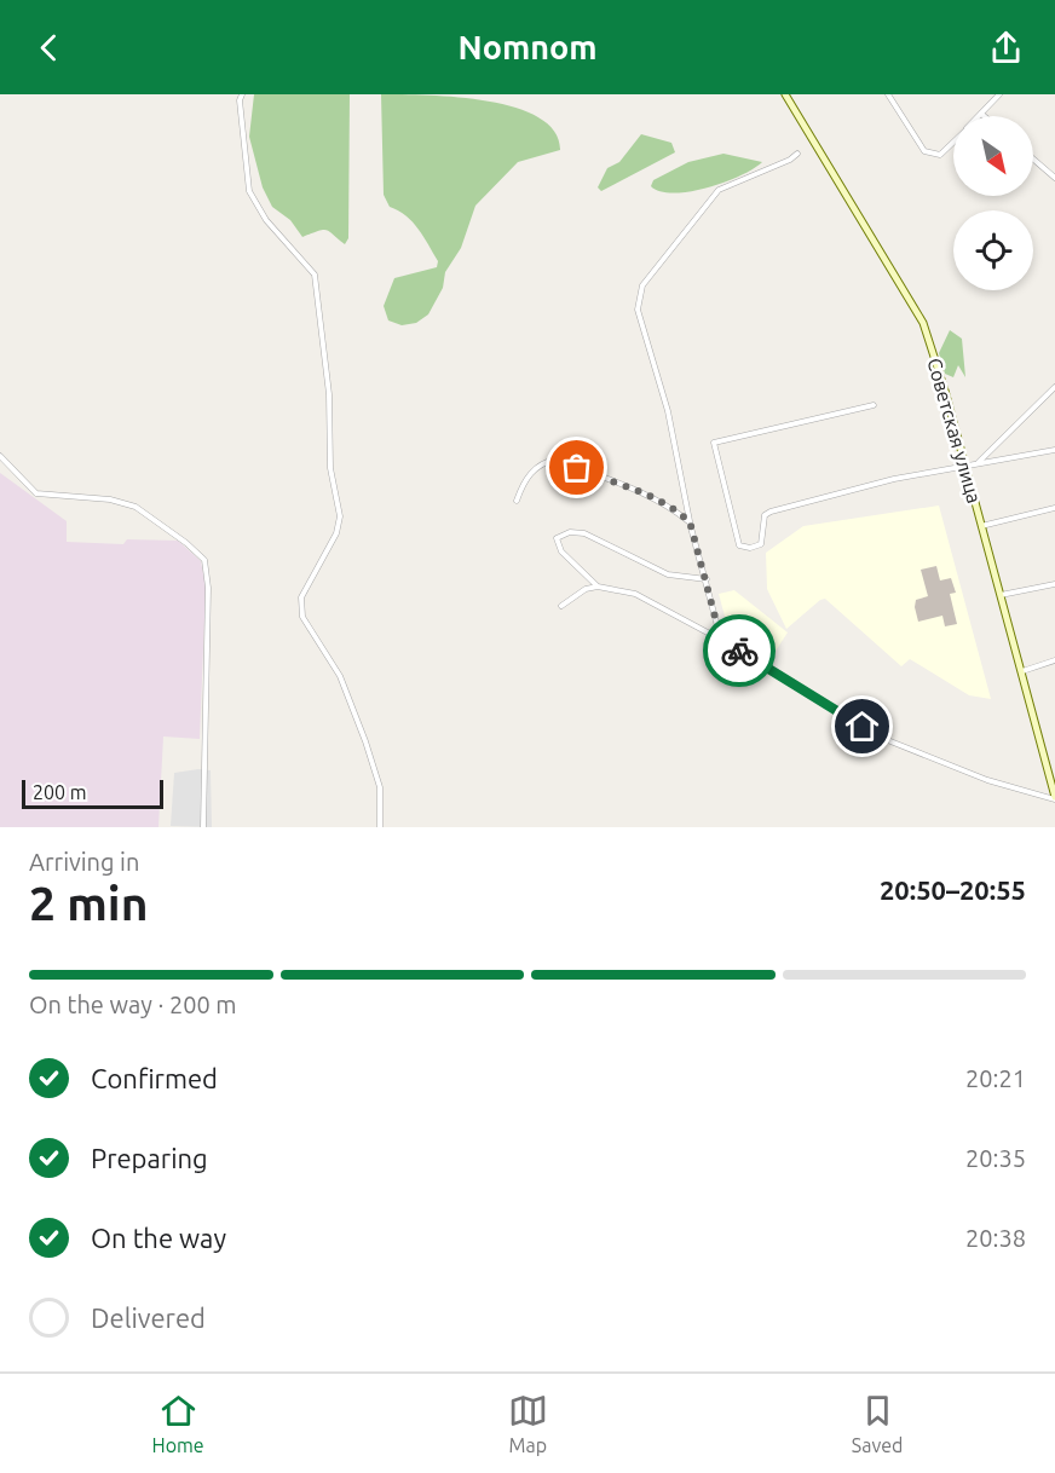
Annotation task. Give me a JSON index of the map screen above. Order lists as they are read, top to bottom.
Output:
{
  "streets": {
    "main road": ["Советская улица"]
  },
  "scale_bar": "200 m",
  "north": "bottom right",
  "page": {
    "header": "Nomnom",
    "scale": "200 m",
    "heading": ["2 min", "Arriving in", "20:50–20:55"],
    "bar": "On the way · 200 m",
    "list": [
      ["Confirmed", "20:21"],
      ["Preparing", "20:35"],
      ["On the way", "20:38"],
      "Delivered"
    ],
    "tabs": ["Home", "Map", "Saved"]
  }
}
